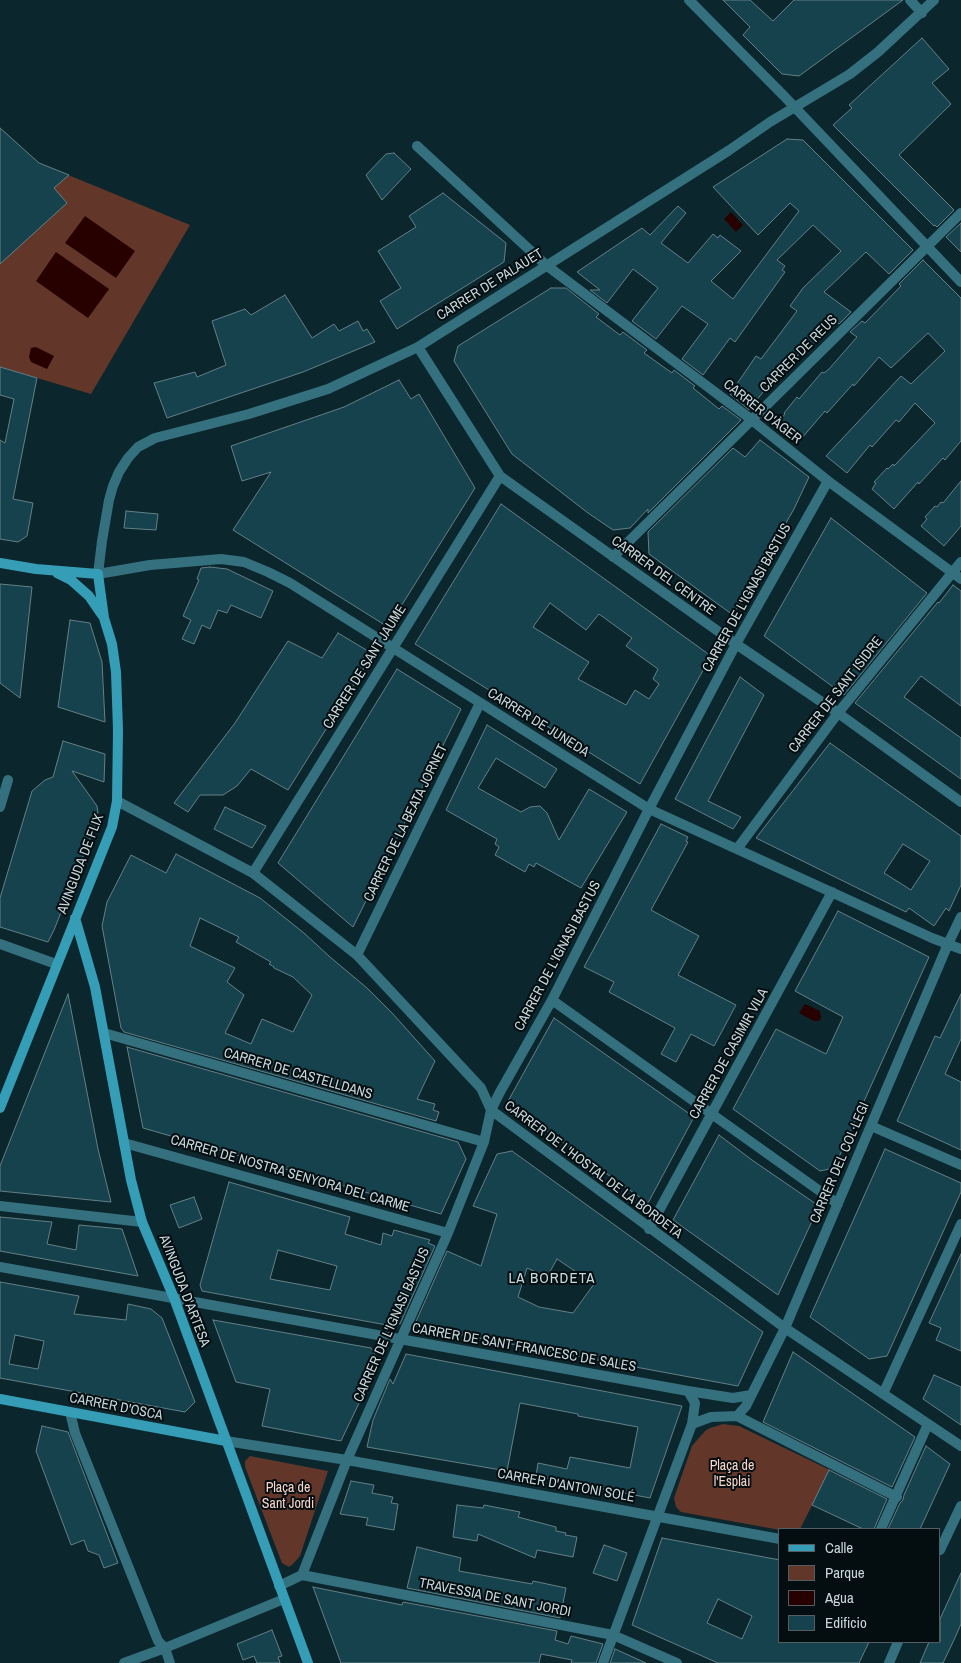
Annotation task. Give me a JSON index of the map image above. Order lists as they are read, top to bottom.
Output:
{
  "streets": {
    "main road": ["AVINGUDA DE FLIX", "AVINGUDA D'ARTESA", "CARRER D'OSCA"],
    "street": [
      "CARRER DE PALAUET",
      "CARRER DE REUS",
      "CARRER D'ÀGER",
      "CARRER DEL CENTRE",
      "CARRER DE L'IGNASI BASTUS",
      "CARRER DE SANT JAUME",
      "CARRER DE SANT ISIDRE",
      "CARRER DE JUNEDA",
      "CARRER DE LA BEATA JORNET",
      "CARRER DE CASIMIR VILA",
      "CARRER DE CASTELLDANS",
      "CARRER DEL COL·LEGI",
      "CARRER DE L'HOSTAL DE LA BORDETA",
      "CARRER DE NOSTRA SENYORA DEL CARME",
      "CARRER DE SANT FRANCESC DE SALES",
      "CARRER D'ANTONI SOLÉ",
      "TRAVESSIA DE SANT JORDI"
    ]
  },
  "crossings": [
    ["CARRER DE PALAUET", "CARRER D'ÀGER"],
    ["CARRER DE PALAUET", "CARRER DEL CENTRE"],
    ["CARRER DE PALAUET", "CARRER DE JUNEDA"],
    ["CARRER DE REUS", "CARRER D'ÀGER"],
    ["CARRER DE REUS", "CARRER DEL CENTRE"],
    ["CARRER D'ÀGER", "CARRER DE L'IGNASI BASTUS"],
    ["CARRER D'ÀGER", "CARRER DE SANT ISIDRE"],
    ["CARRER DEL CENTRE", "CARRER DE L'IGNASI BASTUS"],
    ["CARRER DEL CENTRE", "CARRER DE SANT JAUME"],
    ["CARRER DEL CENTRE", "CARRER DE SANT ISIDRE"],
    ["CARRER DE L'IGNASI BASTUS", "CARRER DE JUNEDA"],
    ["CARRER DE L'IGNASI BASTUS", "CARRER DE CASTELLDANS"],
    ["CARRER DE L'IGNASI BASTUS", "CARRER DE L'HOSTAL DE LA BORDETA"],
    ["CARRER DE L'IGNASI BASTUS", "CARRER DE NOSTRA SENYORA DEL CARME"],
    ["CARRER DE L'IGNASI BASTUS", "CARRER DE SANT FRANCESC DE SALES"],
    ["CARRER DE L'IGNASI BASTUS", "CARRER D'ANTONI SOLÉ"],
    ["CARRER DE SANT JAUME", "CARRER DE JUNEDA"],
    ["CARRER DE SANT JAUME", "CARRER DE L'HOSTAL DE LA BORDETA"],
    ["CARRER DE SANT ISIDRE", "CARRER DE JUNEDA"],
    ["CARRER DE JUNEDA", "CARRER DE LA BEATA JORNET"],
    ["CARRER DE JUNEDA", "CARRER DE CASIMIR VILA"],
    ["CARRER DE JUNEDA", "CARRER DEL COL·LEGI"],
    ["CARRER DE LA BEATA JORNET", "CARRER DE L'HOSTAL DE LA BORDETA"],
    ["AVINGUDA DE FLIX", "CARRER DE L'HOSTAL DE LA BORDETA"],
    ["AVINGUDA DE FLIX", "AVINGUDA D'ARTESA"],
    ["CARRER DE CASIMIR VILA", "CARRER DE L'HOSTAL DE LA BORDETA"],
    ["CARRER DE CASTELLDANS", "AVINGUDA D'ARTESA"],
    ["CARRER DEL COL·LEGI", "CARRER DE L'HOSTAL DE LA BORDETA"],
    ["CARRER DEL COL·LEGI", "CARRER DE SANT FRANCESC DE SALES"],
    ["CARRER DE NOSTRA SENYORA DEL CARME", "AVINGUDA D'ARTESA"],
    ["AVINGUDA D'ARTESA", "CARRER DE SANT FRANCESC DE SALES"],
    ["AVINGUDA D'ARTESA", "CARRER D'OSCA"]
  ],
  "districts": ["LA BORDETA"],
  "parks": ["Plaça de l'Esplai", "Plaça de Sant Jordi"],
  "legend": [
    "Calle",
    "Parque",
    "Agua",
    "Edificio"
  ]
}
